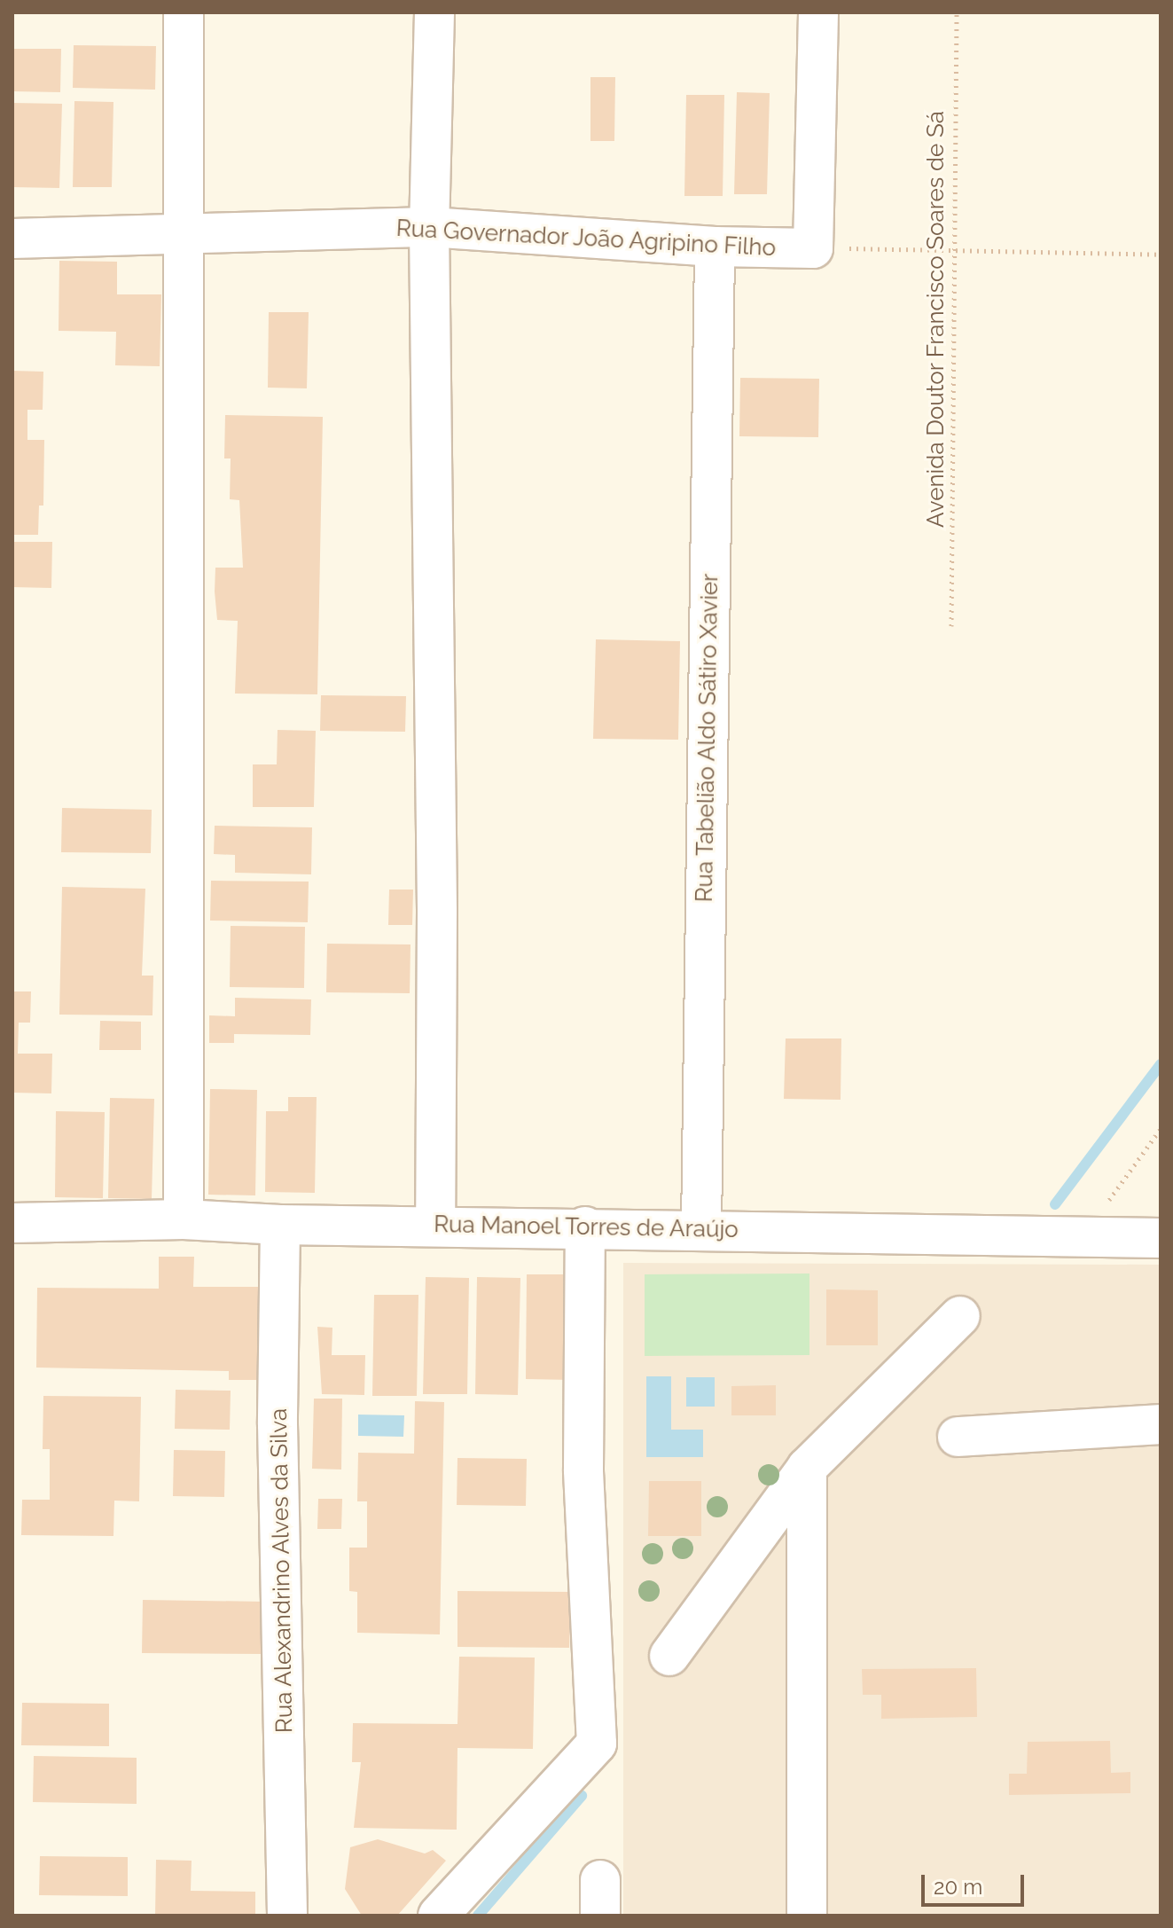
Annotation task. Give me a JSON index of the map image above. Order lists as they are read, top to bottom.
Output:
{
  "streets": {
    "street": [
      "Rua Governador João Agripino Filho",
      "Rua Tabelião Aldo Sátiro Xavier",
      "Rua Manoel Torres de Araújo",
      "Rua Alexandrino Alves da Silva"
    ],
    "path": ["Avenida Doutor Francisco Soares de Sá"]
  },
  "crossings": [
    ["Rua Governador João Agripino Filho", "Rua Tabelião Aldo Sátiro Xavier"],
    ["Rua Tabelião Aldo Sátiro Xavier", "Rua Manoel Torres de Araújo"],
    ["Rua Manoel Torres de Araújo", "Rua Alexandrino Alves da Silva"]
  ],
  "scale_bar": "20 m"
}
